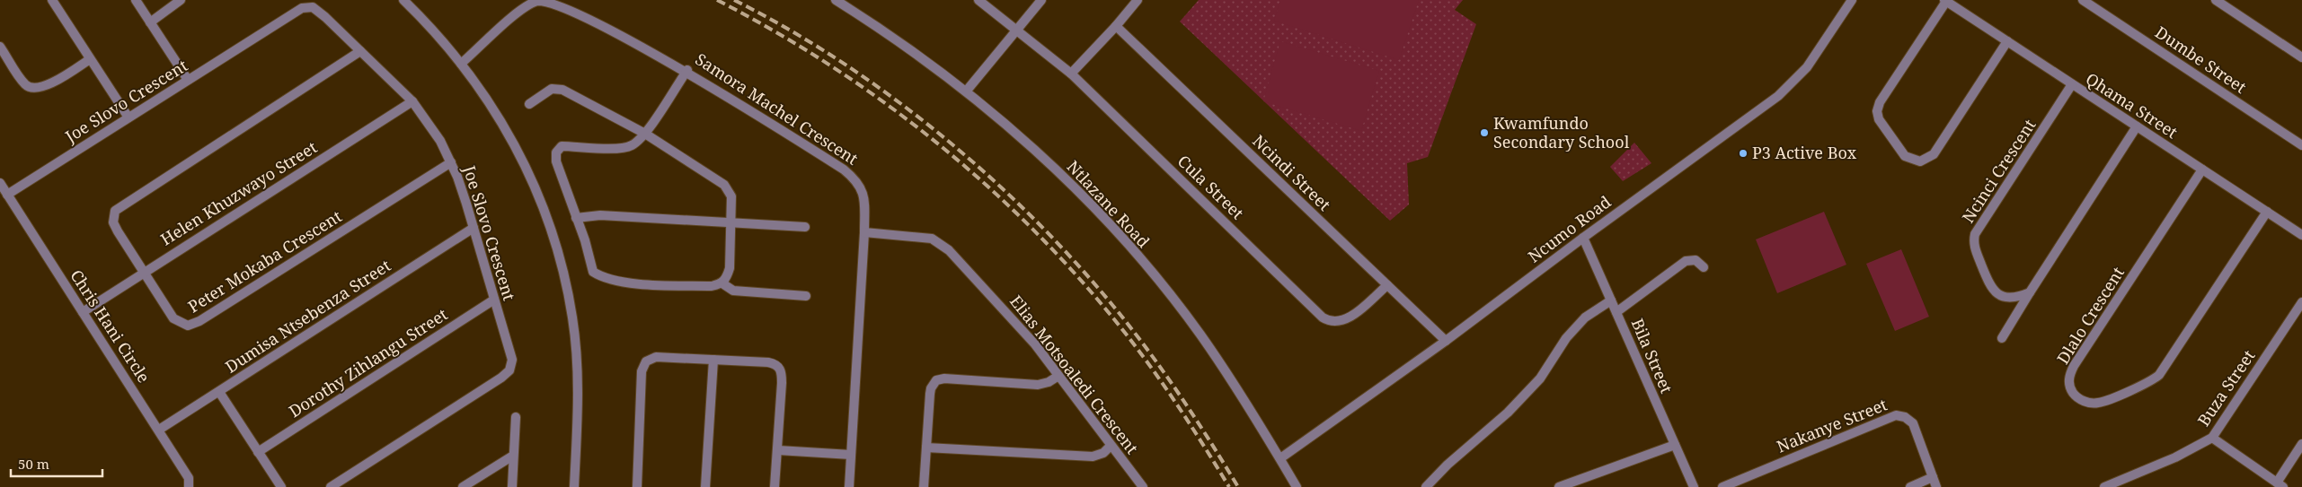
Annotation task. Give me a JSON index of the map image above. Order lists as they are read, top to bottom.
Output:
{
  "streets": {
    "street": [
      "Dumbe Street",
      "Joe Slovo Crescent",
      "Qhama Street",
      "Samora Machel Crescent",
      "Ncinci Crescent",
      "Ncindi Street",
      "Cula Street",
      "Helen Khuzwayo Street",
      "Ntlazane Road",
      "Ncumo Road",
      "Peter Mokaba Crescent",
      "Dlalo Crescent",
      "Dumisa Ntsebenza Street",
      "Chris Hani Circle",
      "Bila Street",
      "Dorothy Zihlangu Street",
      "Elias Motsoaledi Crescent",
      "Buza Street",
      "Nakanye Street"
    ]
  },
  "crossings": [
    ["Joe Slovo Crescent", "Helen Khuzwayo Street"],
    ["Joe Slovo Crescent", "Peter Mokaba Crescent"],
    ["Joe Slovo Crescent", "Dumisa Ntsebenza Street"],
    ["Joe Slovo Crescent", "Chris Hani Circle"],
    ["Joe Slovo Crescent", "Dorothy Zihlangu Street"],
    ["Qhama Street", "Ncinci Crescent"],
    ["Qhama Street", "Dlalo Crescent"],
    ["Samora Machel Crescent", "Elias Motsoaledi Crescent"],
    ["Ncindi Street", "Cula Street"],
    ["Ncindi Street", "Ncumo Road"],
    ["Helen Khuzwayo Street", "Peter Mokaba Crescent"],
    ["Helen Khuzwayo Street", "Chris Hani Circle"],
    ["Ntlazane Road", "Ncumo Road"],
    ["Ncumo Road", "Bila Street"],
    ["Dumisa Ntsebenza Street", "Chris Hani Circle"]
  ],
  "places": ["Kwamfundo Secondary School", "P3 Active Box"],
  "scale_bar": "50 m"
}
